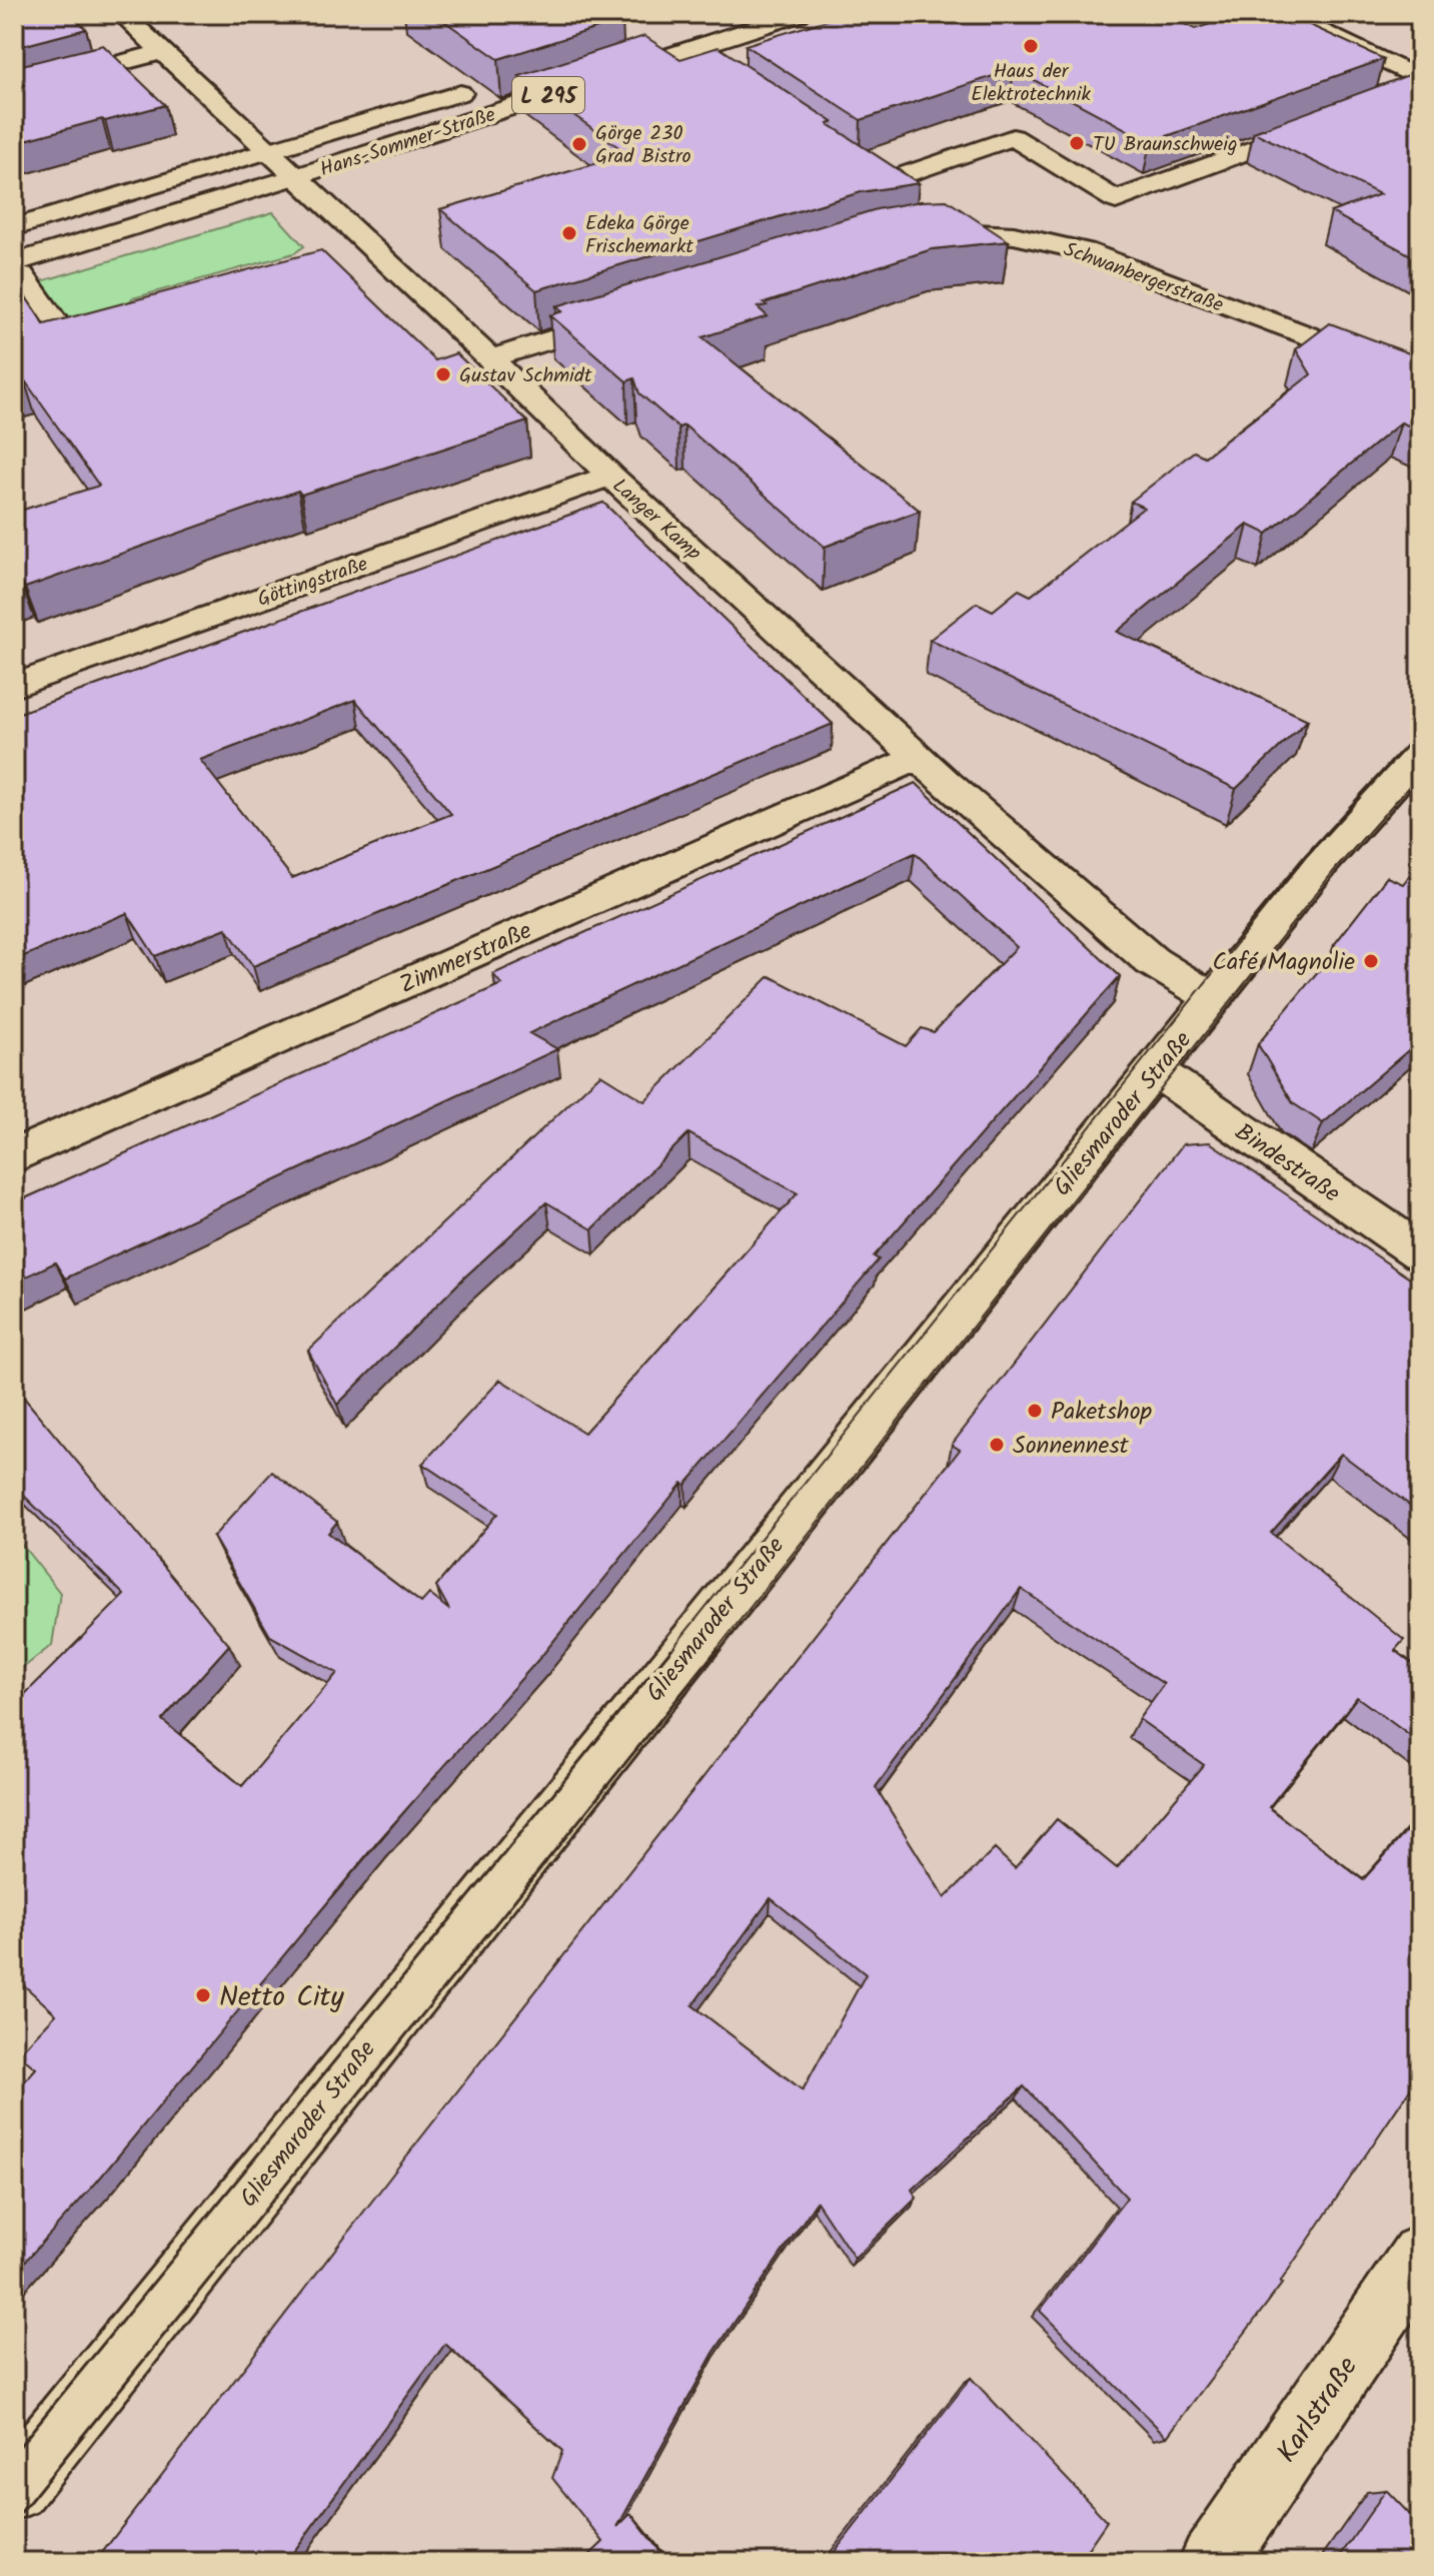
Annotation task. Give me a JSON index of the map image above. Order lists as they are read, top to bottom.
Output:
{
  "streets": {
    "street": [
      "L 295",
      "Hans-Sommer-Straße",
      "Schwanbergerstraße",
      "Langer Kamp",
      "Göttingstraße",
      "Zimmerstraße",
      "Gliesmaroder Straße",
      "Bindestraße",
      "Karlstraße"
    ]
  },
  "crossings": [
    ["Hans-Sommer-Straße", "Langer Kamp"],
    ["Langer Kamp", "Göttingstraße"],
    ["Langer Kamp", "Zimmerstraße"],
    ["Langer Kamp", "Gliesmaroder Straße"],
    ["Gliesmaroder Straße", "Bindestraße"]
  ],
  "places": [
    "Haus der Elektrotechnik",
    "TU Braunschweig",
    "Görge 230 Grad Bistro",
    "Edeka Görge Frischemarkt",
    "Gustav Schmidt",
    "Café Magnolie",
    "Paketshop",
    "Sonnennest",
    "Netto City"
  ]
}
